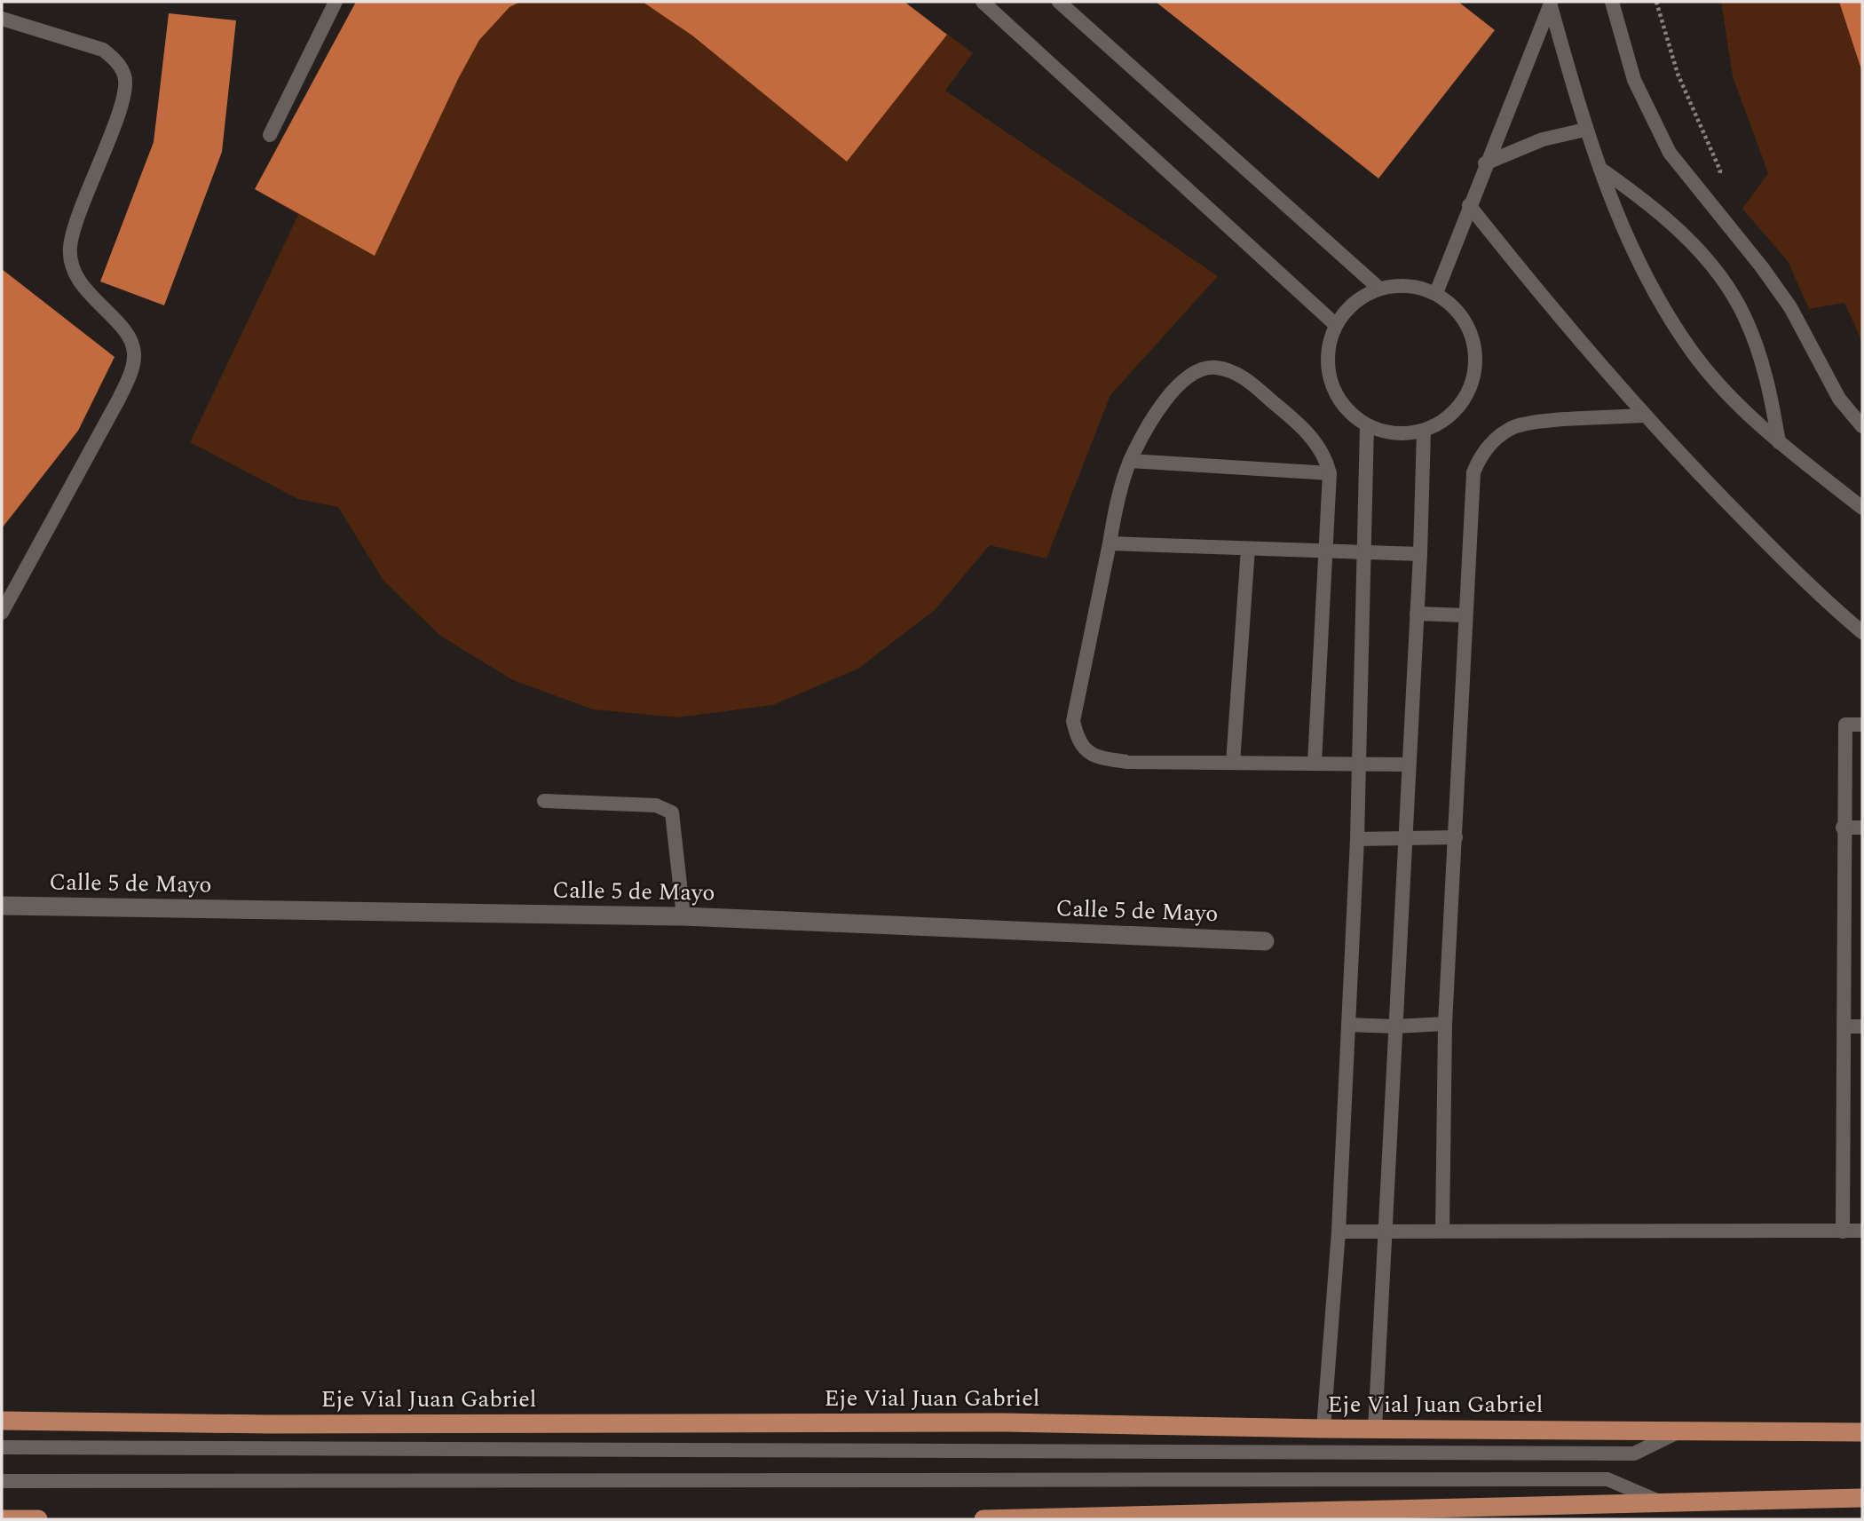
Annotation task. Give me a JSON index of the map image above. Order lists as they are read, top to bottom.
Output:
{
  "streets": {
    "main road": ["Eje Vial Juan Gabriel"],
    "street": ["Calle 5 de Mayo"]
  }
}
